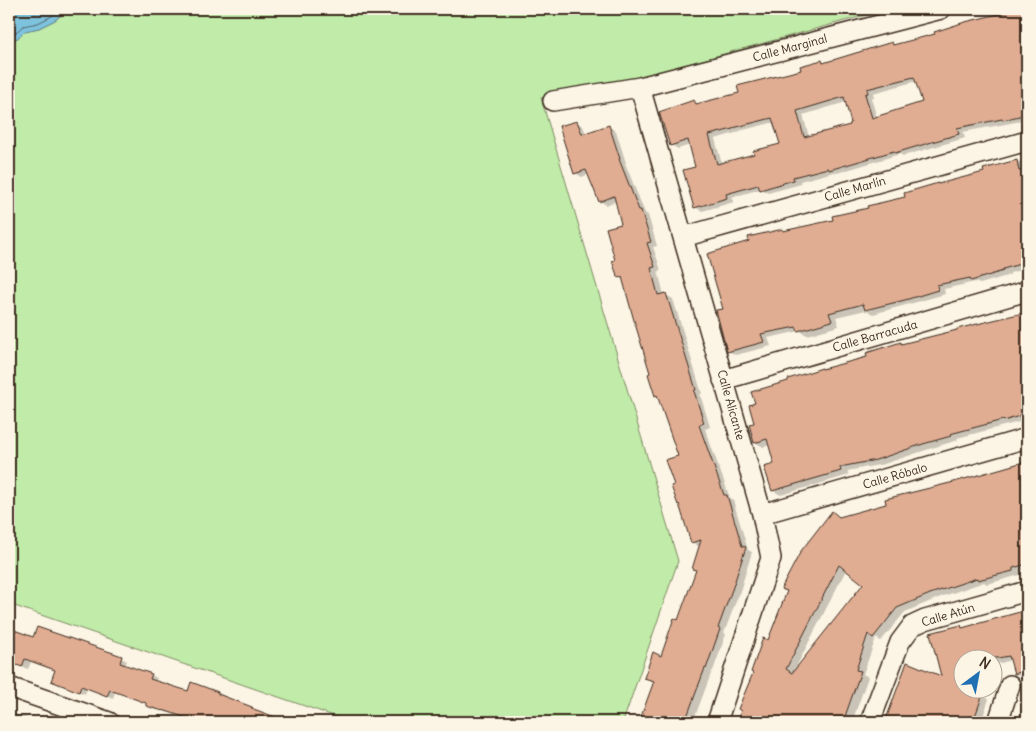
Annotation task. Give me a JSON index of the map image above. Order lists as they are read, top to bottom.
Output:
{
  "streets": {
    "street": [
      "Calle Marginal",
      "Calle Marlín",
      "Calle Barracuda",
      "Calle Alicante",
      "Calle Róbalo",
      "Calle Atún"
    ]
  },
  "crossings": [
    ["Calle Marginal", "Calle Alicante"],
    ["Calle Marlín", "Calle Alicante"],
    ["Calle Barracuda", "Calle Alicante"],
    ["Calle Alicante", "Calle Róbalo"]
  ],
  "north": "top right"
}
